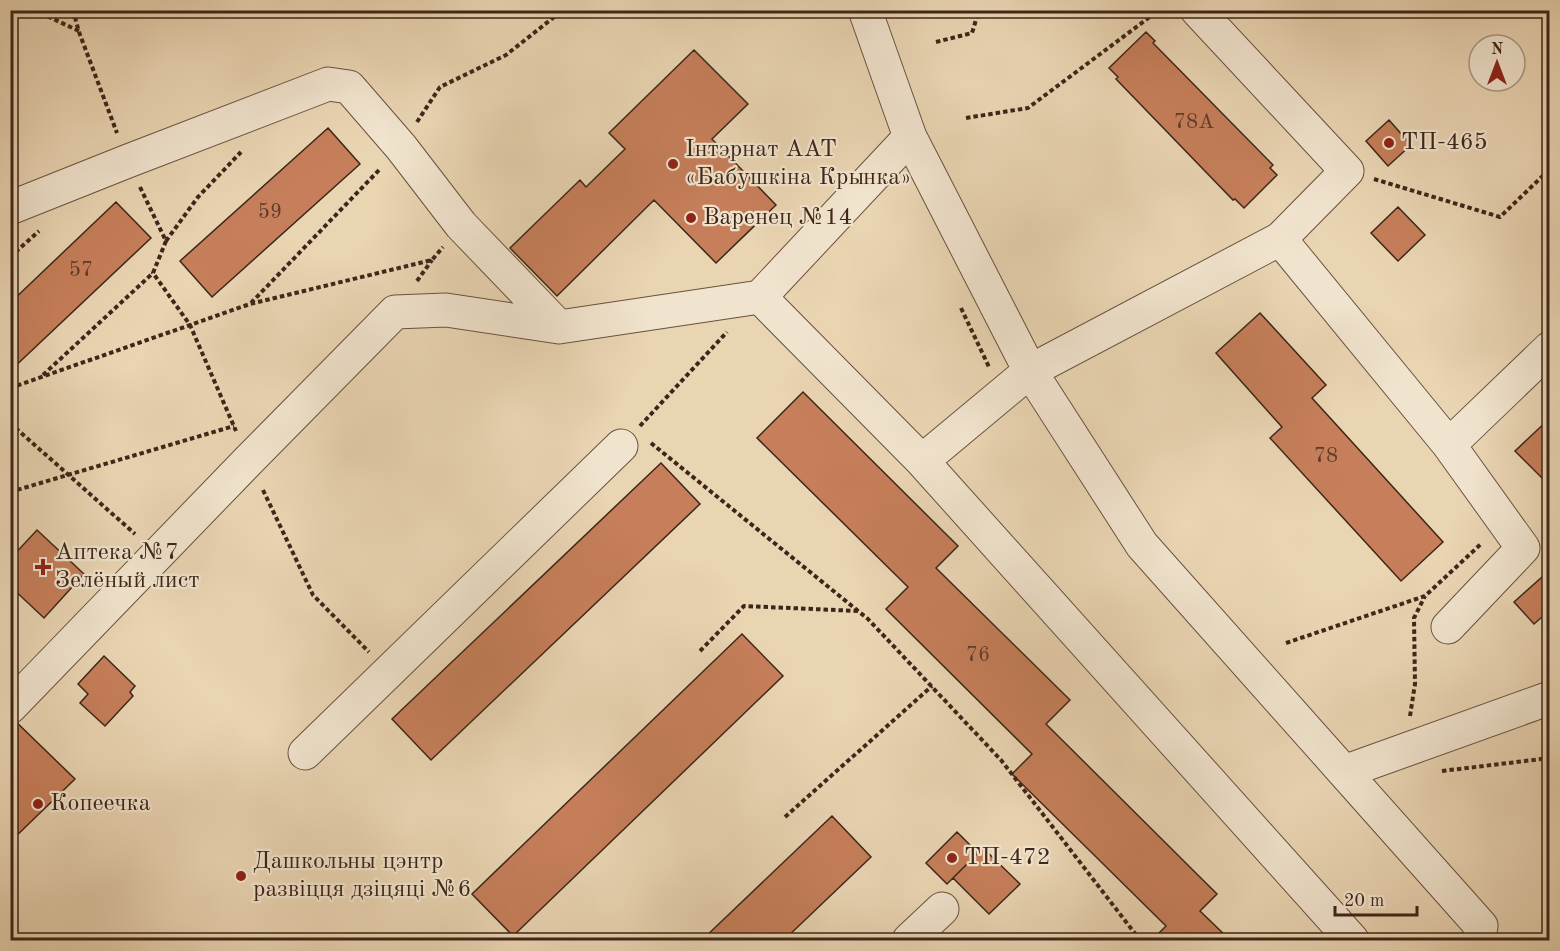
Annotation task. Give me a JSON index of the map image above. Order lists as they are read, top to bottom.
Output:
{
  "places": {
    "other": [
      "ТП-465",
      "Інтэрнат ААТ «Бабушкіна Крынка»",
      "Варенец №14",
      "Копеечка",
      "ТП-472",
      "Дашкольны цэнтр развіцця дзіцяці №6"
    ],
    "health": ["Аптека №7 Зелёный лист"]
  },
  "house_numbers": [
    "78А",
    "59",
    "57",
    "78",
    "76"
  ],
  "scale_bar": "20 m",
  "north": "top"
}
